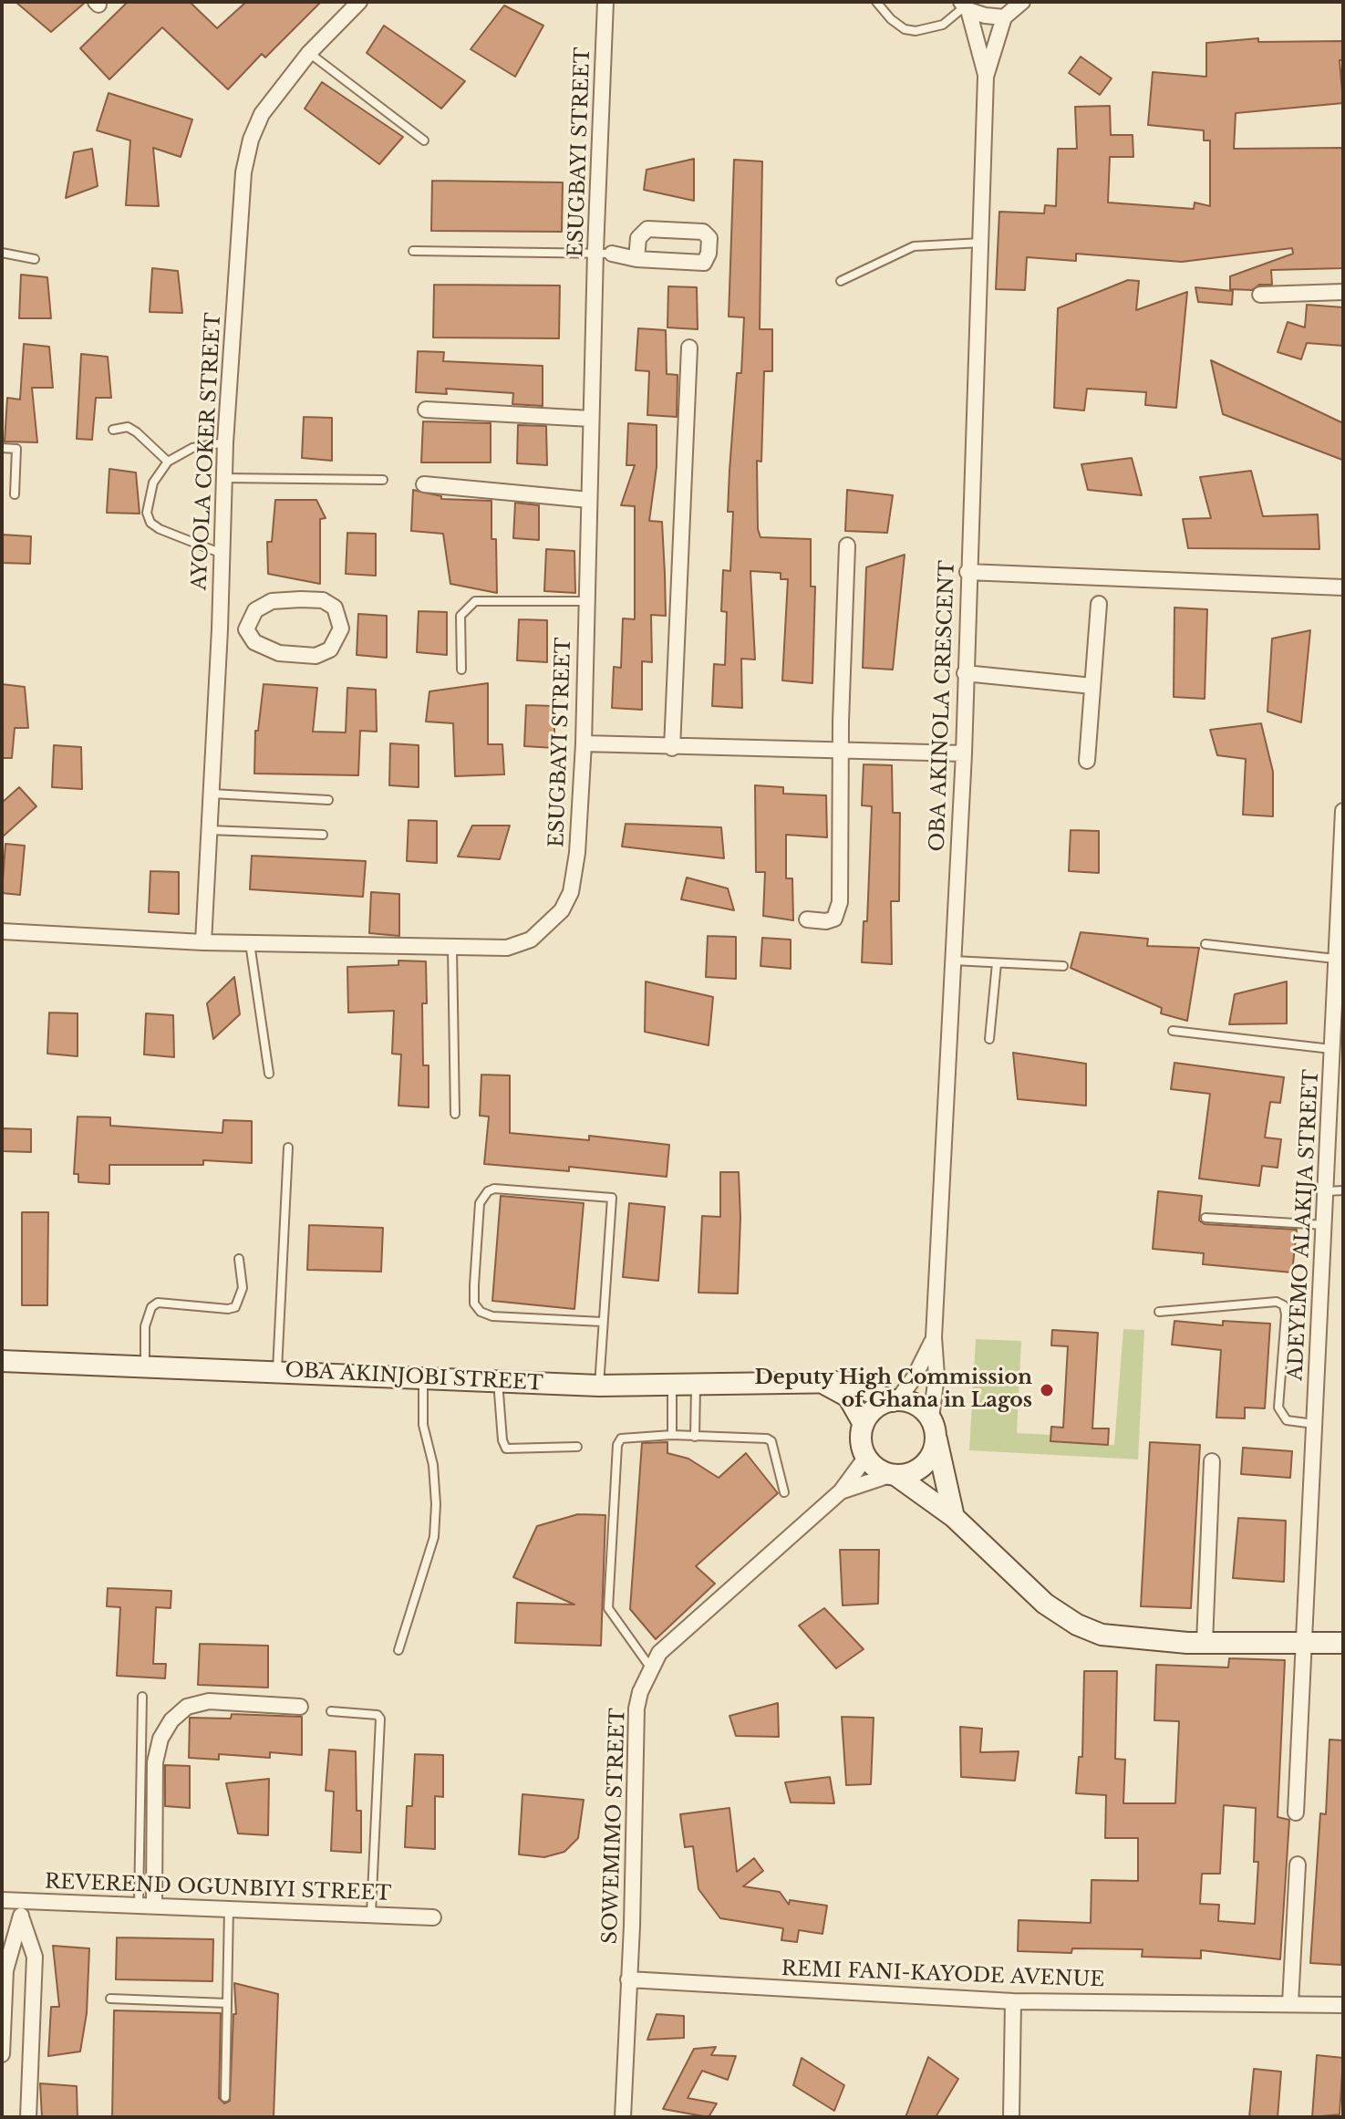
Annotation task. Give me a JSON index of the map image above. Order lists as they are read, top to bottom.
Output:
{
  "streets": {
    "street": [
      "ESUGBAYI STREET",
      "AYOOLA COKER STREET",
      "OBA AKINOLA CRESCENT",
      "ADEYEMO ALAKIJA STREET",
      "OBA AKINJOBI STREET",
      "SOWEMIMO STREET",
      "REVEREND OGUNBIYI STREET",
      "REMI FANI-KAYODE AVENUE"
    ]
  },
  "crossings": [
    ["ESUGBAYI STREET", "AYOOLA COKER STREET"],
    ["OBA AKINOLA CRESCENT", "OBA AKINJOBI STREET"],
    ["OBA AKINOLA CRESCENT", "SOWEMIMO STREET"],
    ["OBA AKINJOBI STREET", "SOWEMIMO STREET"],
    ["SOWEMIMO STREET", "REMI FANI-KAYODE AVENUE"]
  ],
  "places": ["Deputy High Commission of Ghana in Lagos"]
}
